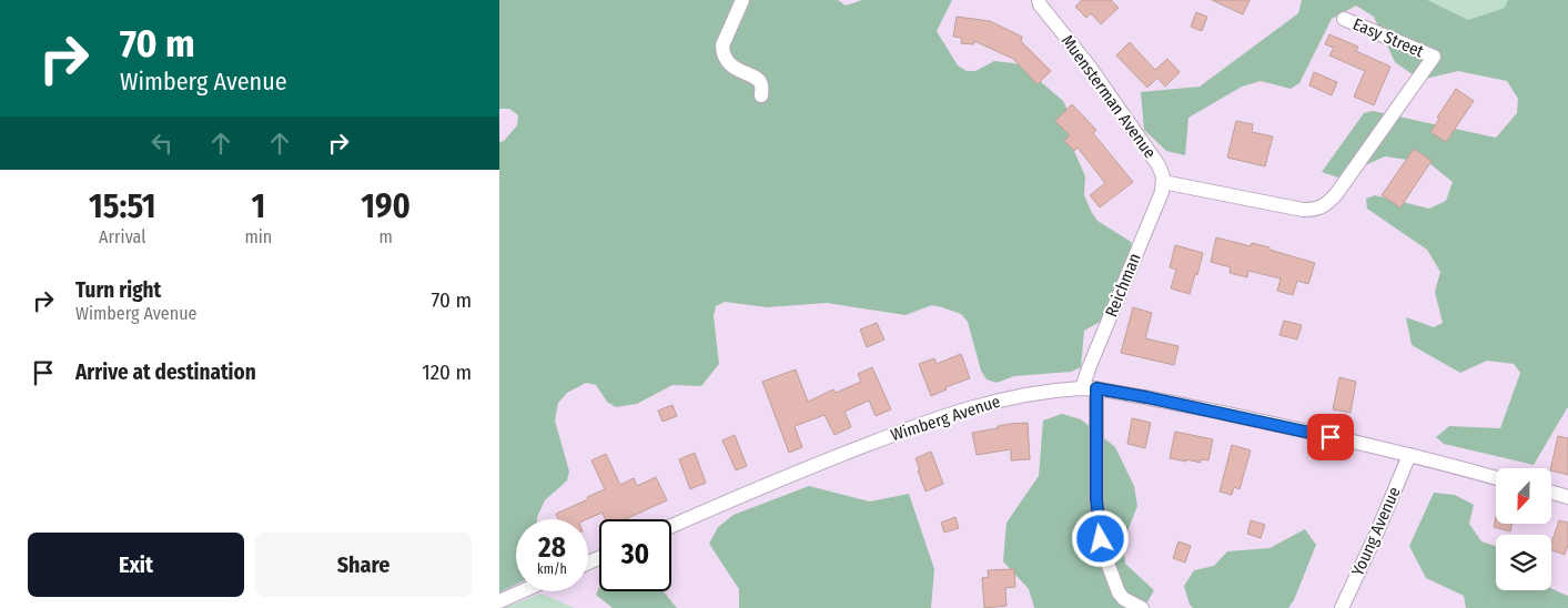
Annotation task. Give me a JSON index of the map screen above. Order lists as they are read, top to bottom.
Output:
{
  "streets": {
    "street": [
      "Easy Street",
      "Muensterman Avenue",
      "Reichman",
      "Wimberg Avenue",
      "Young Avenue"
    ]
  },
  "crossings": [
    ["Easy Street", "Muensterman Avenue"],
    ["Easy Street", "Reichman"],
    ["Muensterman Avenue", "Reichman"],
    ["Reichman", "Wimberg Avenue"],
    ["Wimberg Avenue", "Young Avenue"]
  ],
  "north": "bottom",
  "page": {
    "turn": ["70 m", "Wimberg Avenue"],
    "eta": [
      "15:51",
      "Arrival",
      "1",
      "min",
      "190",
      "m"
    ],
    "list": [
      {
        "name": "Turn right",
        "note": "Wimberg Avenue",
        "value": "70 m"
      },
      {
        "name": "Arrive at destination",
        "value": "120 m"
      }
    ],
    "speed": "28 km/h",
    "limit": "30",
    "buttons": ["Exit", "Share"]
  }
}
